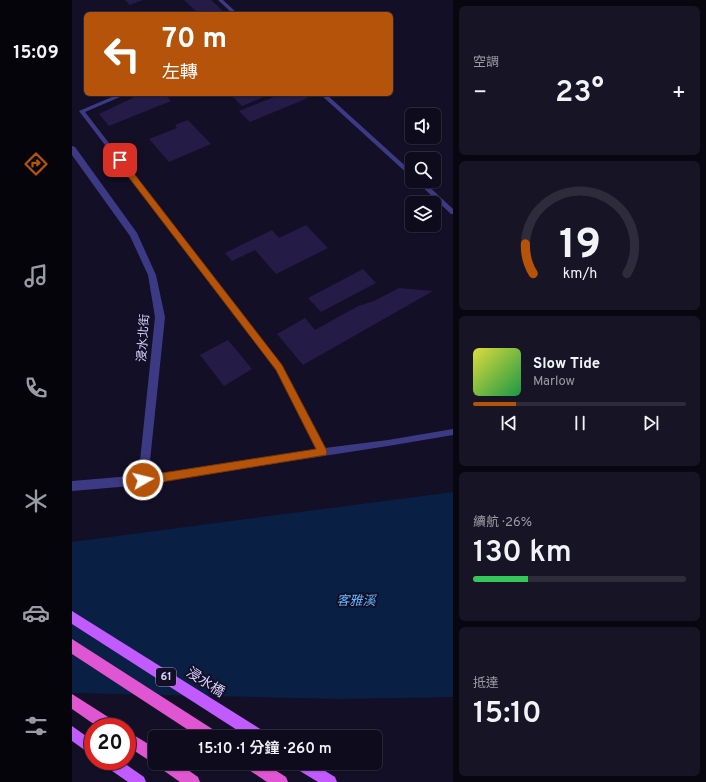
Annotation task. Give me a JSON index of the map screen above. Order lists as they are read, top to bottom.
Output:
{
  "streets": {
    "highway": ["61"],
    "main road": ["浸水橋"],
    "street": ["浸水北街"]
  },
  "water": ["客雅溪"],
  "page": {
    "tabs": "15:09",
    "tile": [
      "空調",
      ["續航 · 26%", "130 km"],
      ["抵達", "15:10"]
    ],
    "turn": ["70 m", "左轉"],
    "heat": ["−", "23°", "+"],
    "song": ["Slow Tide", "Marlow"],
    "limit": "20",
    "trip": "15:10 · 1 分鐘 · 260 m",
    "gauge": ["19", "km/h"]
  }
}
